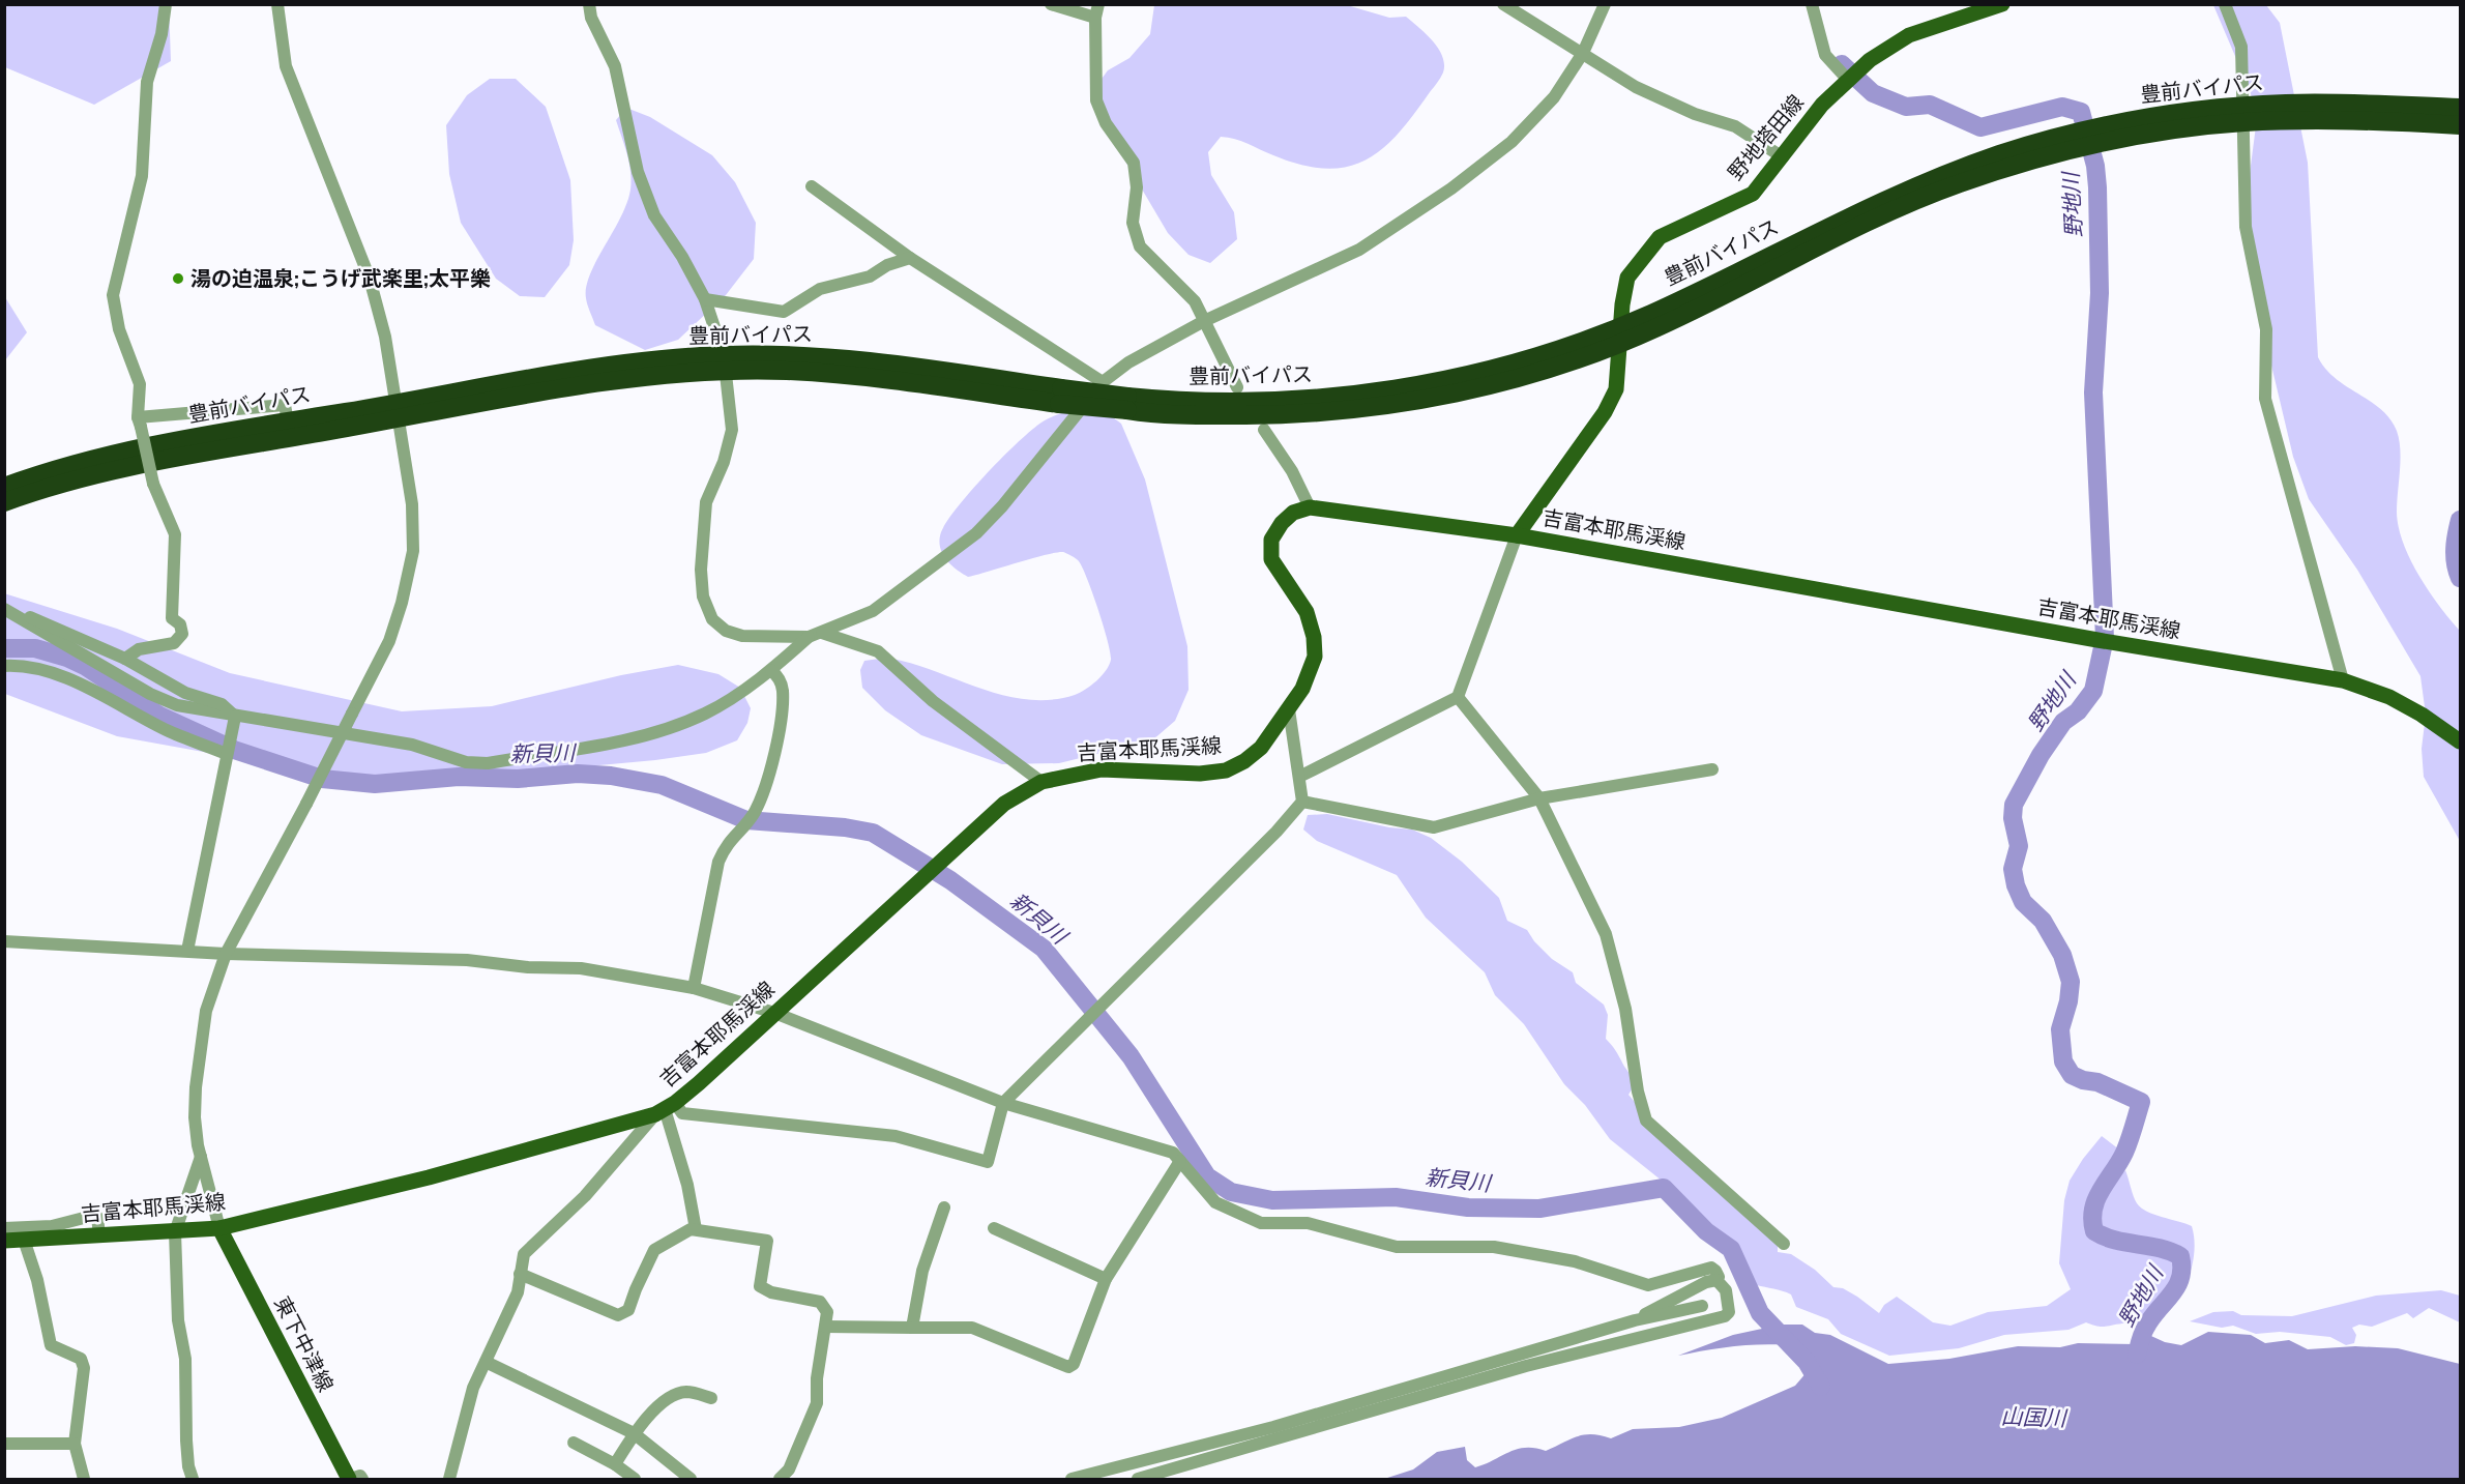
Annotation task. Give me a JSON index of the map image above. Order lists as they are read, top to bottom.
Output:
{
  "streets": {
    "highway": ["豊前バイパス"],
    "main road": ["野地塔田線", "吉富本耶馬渓線", "東下中津線"]
  },
  "crossings": [
    ["豊前バイパス", "野地塔田線"],
    ["野地塔田線", "吉富本耶馬渓線"],
    ["吉富本耶馬渓線", "東下中津線"]
  ],
  "water": ["野地川", "新貝川", "山国川"],
  "places": ["湯の迫温泉;こうげ武楽里;太平樂"]
}
